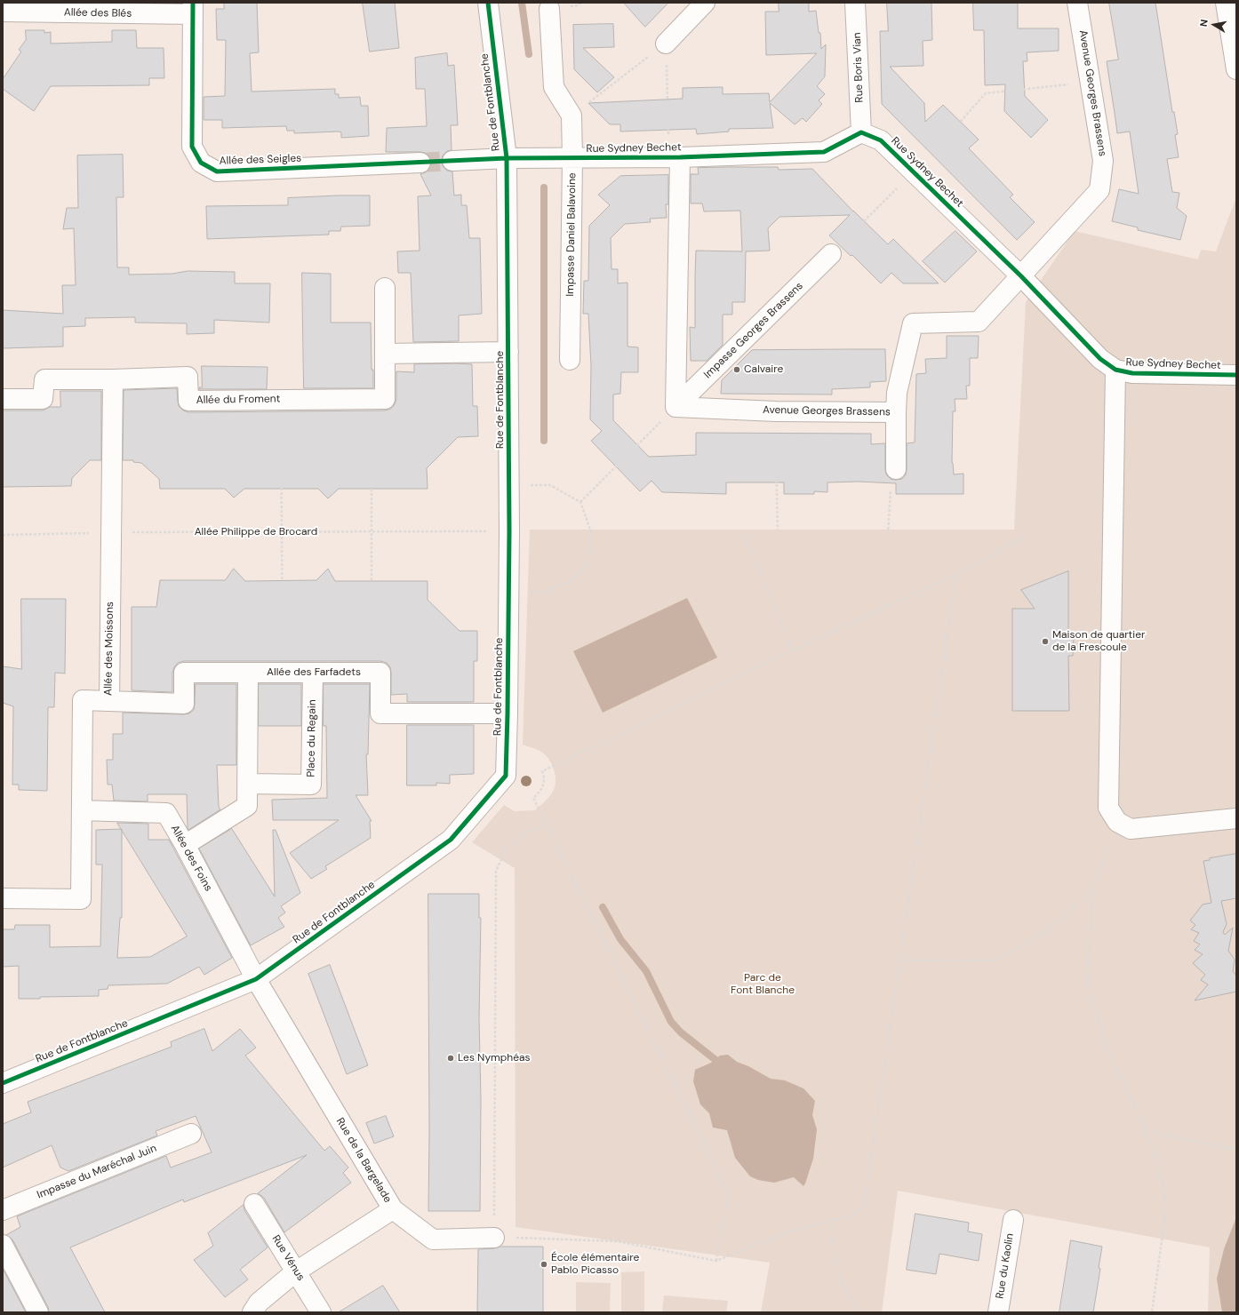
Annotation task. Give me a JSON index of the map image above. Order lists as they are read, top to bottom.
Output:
{
  "streets": {
    "street": [
      "Allée des Blés",
      "Rue Boris Vian",
      "Avenue Georges Brassens",
      "Rue de Fontblanche",
      "Rue Sydney Bechet",
      "Allée des Seigles",
      "Impasse Daniel Balavoine",
      "Impasse Georges Brassens",
      "Allée du Froment",
      "Allée des Moissons",
      "Allée des Farfadets",
      "Place du Regain",
      "Allée des Foins",
      "Rue de la Bargelade",
      "Impasse du Maréchal Juin",
      "Rue Vénus",
      "Rue du Kaolin"
    ],
    "path": ["Allée Philippe de Brocard"]
  },
  "crossings": [
    ["Allée des Blés", "Allée des Seigles"],
    ["Rue Boris Vian", "Rue Sydney Bechet"],
    ["Avenue Georges Brassens", "Rue Sydney Bechet"],
    ["Avenue Georges Brassens", "Impasse Georges Brassens"],
    ["Rue de Fontblanche", "Rue Sydney Bechet"],
    ["Rue de Fontblanche", "Allée Philippe de Brocard"],
    ["Rue de Fontblanche", "Allée des Farfadets"],
    ["Rue de Fontblanche", "Allée des Foins"],
    ["Rue de Fontblanche", "Rue de la Bargelade"],
    ["Rue Sydney Bechet", "Impasse Daniel Balavoine"],
    ["Allée du Froment", "Allée des Moissons"],
    ["Allée Philippe de Brocard", "Allée des Moissons"],
    ["Allée des Moissons", "Allée des Farfadets"],
    ["Allée des Moissons", "Allée des Foins"],
    ["Allée des Farfadets", "Place du Regain"],
    ["Allée des Foins", "Rue de la Bargelade"],
    ["Rue de la Bargelade", "Rue Vénus"]
  ],
  "parks": ["Parc de Font Blanche"],
  "places": [
    "Calvaire",
    "Maison de quartier de la Frescoule",
    "Les Nymphéas",
    "École élémentaire Pablo Picasso"
  ],
  "north": "left"
}
